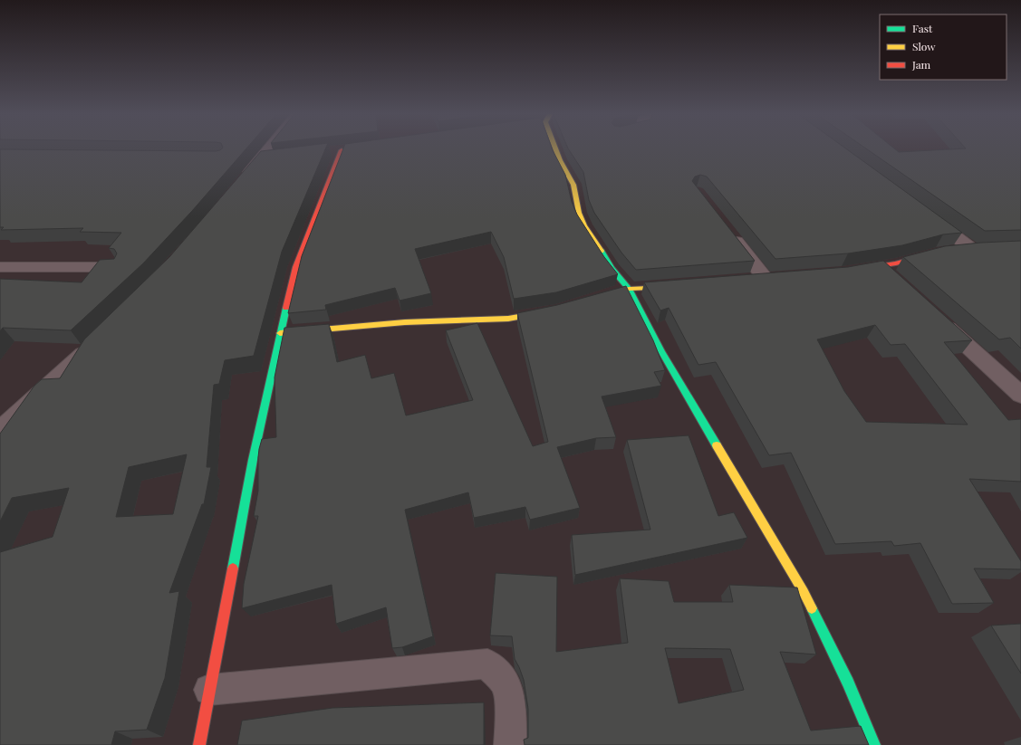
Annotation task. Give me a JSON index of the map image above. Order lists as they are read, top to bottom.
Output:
{
  "legend": ["Fast", "Slow", "Jam"]
}
